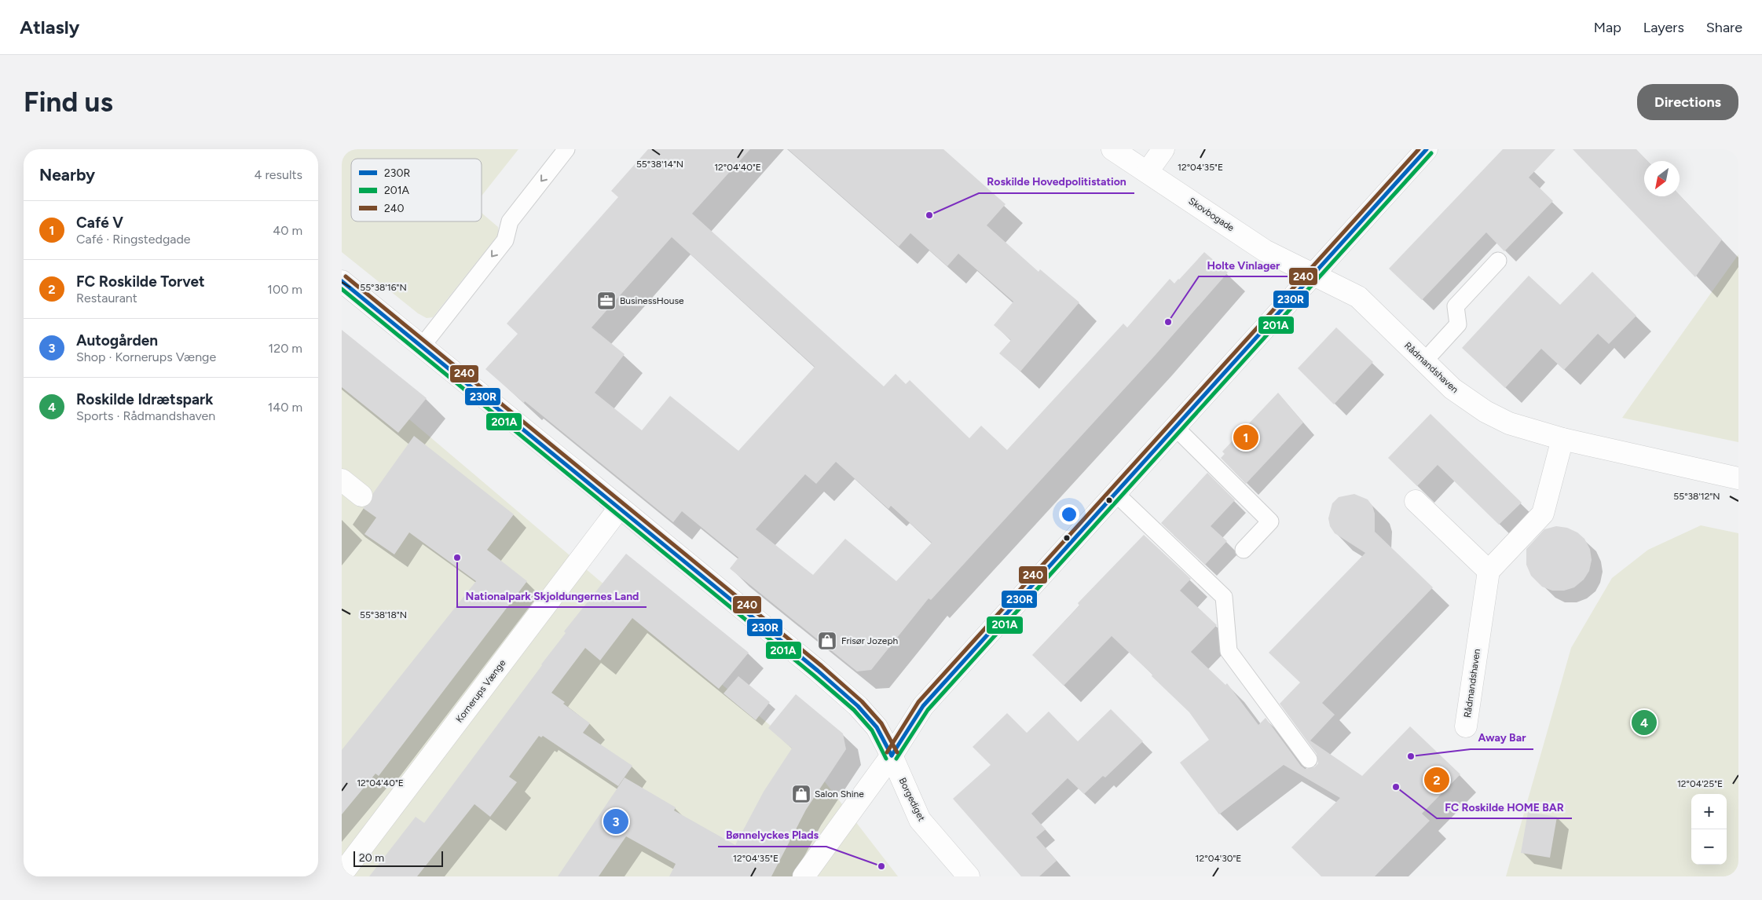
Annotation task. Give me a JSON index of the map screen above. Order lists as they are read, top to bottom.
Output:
{
  "streets": {
    "street": [
      "Skovbogade",
      "Rådmandshaven",
      "Kornerups Vænge",
      "Borgediget"
    ]
  },
  "crossings": [
    ["Skovbogade", "Rådmandshaven"],
    ["Kornerups Vænge", "Borgediget"]
  ],
  "places": {
    "other": [
      "Roskilde Hovedpolitistation",
      "Holte Vinlager",
      "Nationalpark Skjoldungernes Land",
      "Away Bar",
      "FC Roskilde HOME BAR",
      "Bønnelyckes Plads"
    ],
    "office": ["BusinessHouse"],
    "shop": ["Frisør Jozeph", "Salon Shine"]
  },
  "lines": ["transit line 230R", "transit line 240", "transit line 201A"],
  "legend": ["230R", "201A", "240"],
  "scale_bar": "20 m",
  "north": "bottom left",
  "page": {
    "header": "Atlasly",
    "nav": ["Map", "Layers", "Share"],
    "buttons": "Directions",
    "title": "Find us",
    "heading": ["Nearby", "4 results"],
    "list": [
      {
        "mark": "1",
        "name": "Café V",
        "note": "Café · Ringstedgade",
        "value": "40 m"
      },
      {
        "mark": "2",
        "name": "FC Roskilde Torvet",
        "note": "Restaurant",
        "value": "100 m"
      },
      {
        "mark": "3",
        "name": "Autogården",
        "note": "Shop · Kornerups Vænge",
        "value": "120 m"
      },
      {
        "mark": "4",
        "name": "Roskilde Idrætspark",
        "note": "Sports · Rådmandshaven",
        "value": "140 m"
      }
    ],
    "pins": [
      "1",
      "4",
      "2",
      "3"
    ],
    "map_buttons": ["+", "−"],
    "scale": "20 m"
  },
  "coordinates": [
    "55°38'14\"N",
    "12°04'40\"E",
    "12°04'35\"E",
    "55°38'16\"N",
    "55°38'12\"N",
    "55°38'18\"N",
    "12°04'25\"E",
    "12°04'30\"E"
  ]
}
